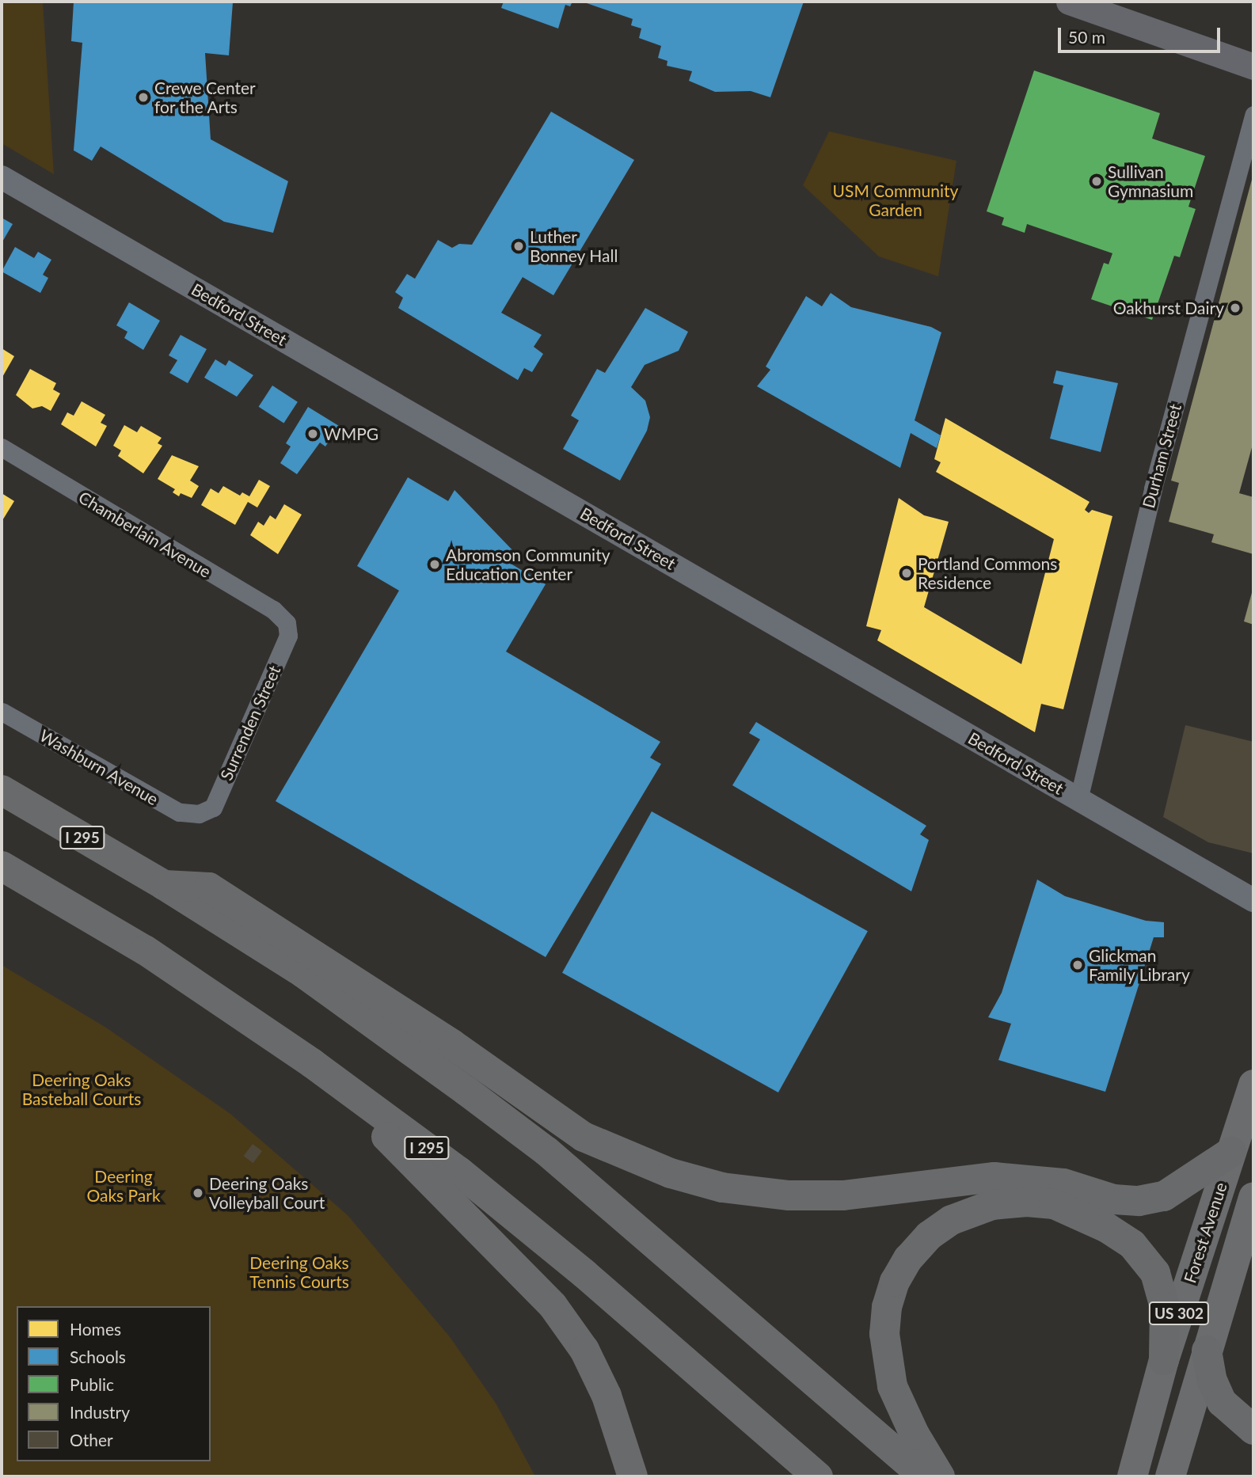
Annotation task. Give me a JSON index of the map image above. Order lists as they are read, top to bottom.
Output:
{
  "streets": {
    "highway": ["I 295", "Forest Avenue", "US 302"],
    "street": [
      "Bedford Street",
      "Durham Street",
      "Chamberlain Avenue",
      "Surrenden Street",
      "Washburn Avenue"
    ]
  },
  "crossings": [
    ["Bedford Street", "Durham Street"],
    ["Chamberlain Avenue", "Surrenden Street"],
    ["Surrenden Street", "Washburn Avenue"]
  ],
  "parks": [
    "USM Community Garden",
    "Deering Oaks Basteball Courts",
    "Deering Oaks Park",
    "Deering Oaks Tennis Courts"
  ],
  "places": [
    "Crewe Center for the Arts",
    "Sullivan Gymnasium",
    "Luther Bonney Hall",
    "Oakhurst Dairy",
    "WMPG",
    "Abromson Community Education Center",
    "Portland Commons Residence",
    "Glickman Family Library",
    "Deering Oaks Volleyball Court"
  ],
  "legend": [
    "Homes",
    "Schools",
    "Public",
    "Industry",
    "Other"
  ],
  "scale_bar": "50 m"
}
